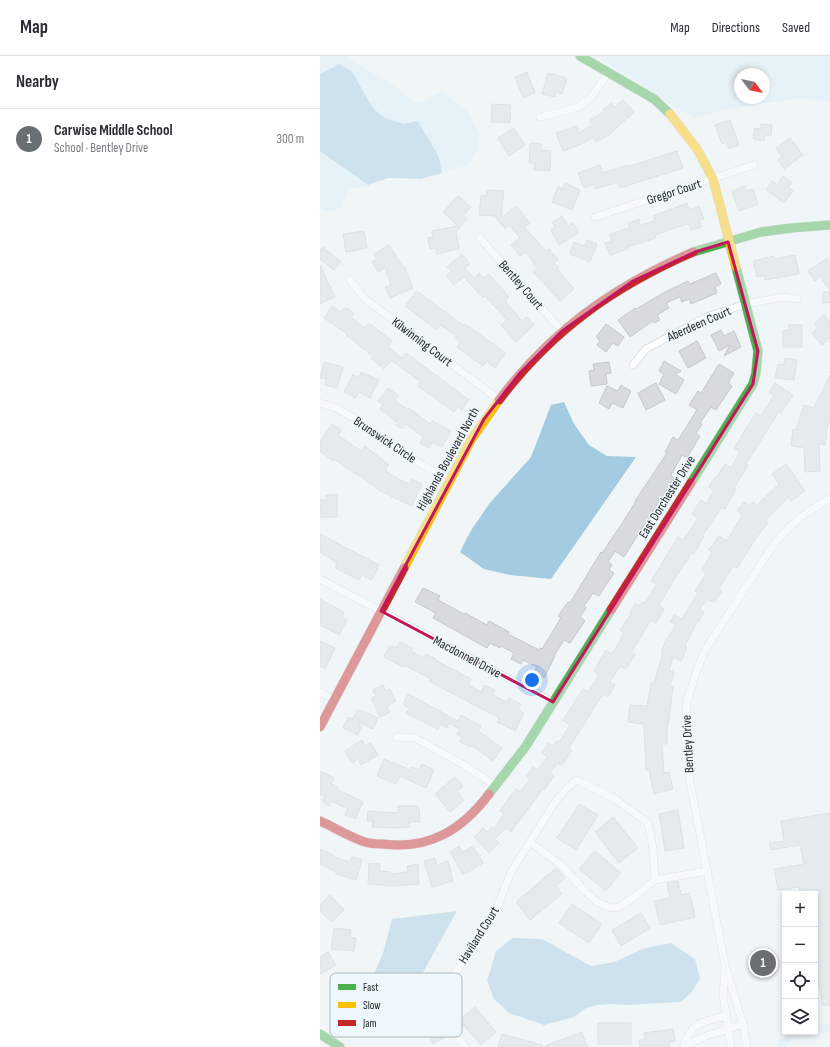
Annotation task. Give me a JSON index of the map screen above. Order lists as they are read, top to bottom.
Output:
{
  "streets": {
    "street": [
      "Gregor Court",
      "Bentley Court",
      "Aberdeen Court",
      "Kilwinning Court",
      "Brunswick Circle",
      "Highlands Boulevard North",
      "East Dorchester Drive",
      "Macdonnell Drive",
      "Bentley Drive",
      "Haviland Court"
    ]
  },
  "crossings": [
    ["Gregor Court", "East Dorchester Drive"],
    ["Bentley Court", "Highlands Boulevard North"],
    ["Aberdeen Court", "East Dorchester Drive"],
    ["Kilwinning Court", "Highlands Boulevard North"],
    ["Brunswick Circle", "Highlands Boulevard North"],
    ["Highlands Boulevard North", "East Dorchester Drive"],
    ["Highlands Boulevard North", "Macdonnell Drive"],
    ["East Dorchester Drive", "Macdonnell Drive"]
  ],
  "legend": ["Fast", "Slow", "Jam"],
  "north": "bottom right",
  "page": {
    "header": "Map",
    "nav": ["Map", "Directions", "Saved"],
    "heading": "Nearby",
    "list": [
      {
        "mark": "1",
        "name": "Carwise Middle School",
        "note": "School · Bentley Drive",
        "value": "300 m"
      }
    ],
    "map_buttons": ["+", "−"],
    "pins": "1"
  }
}
